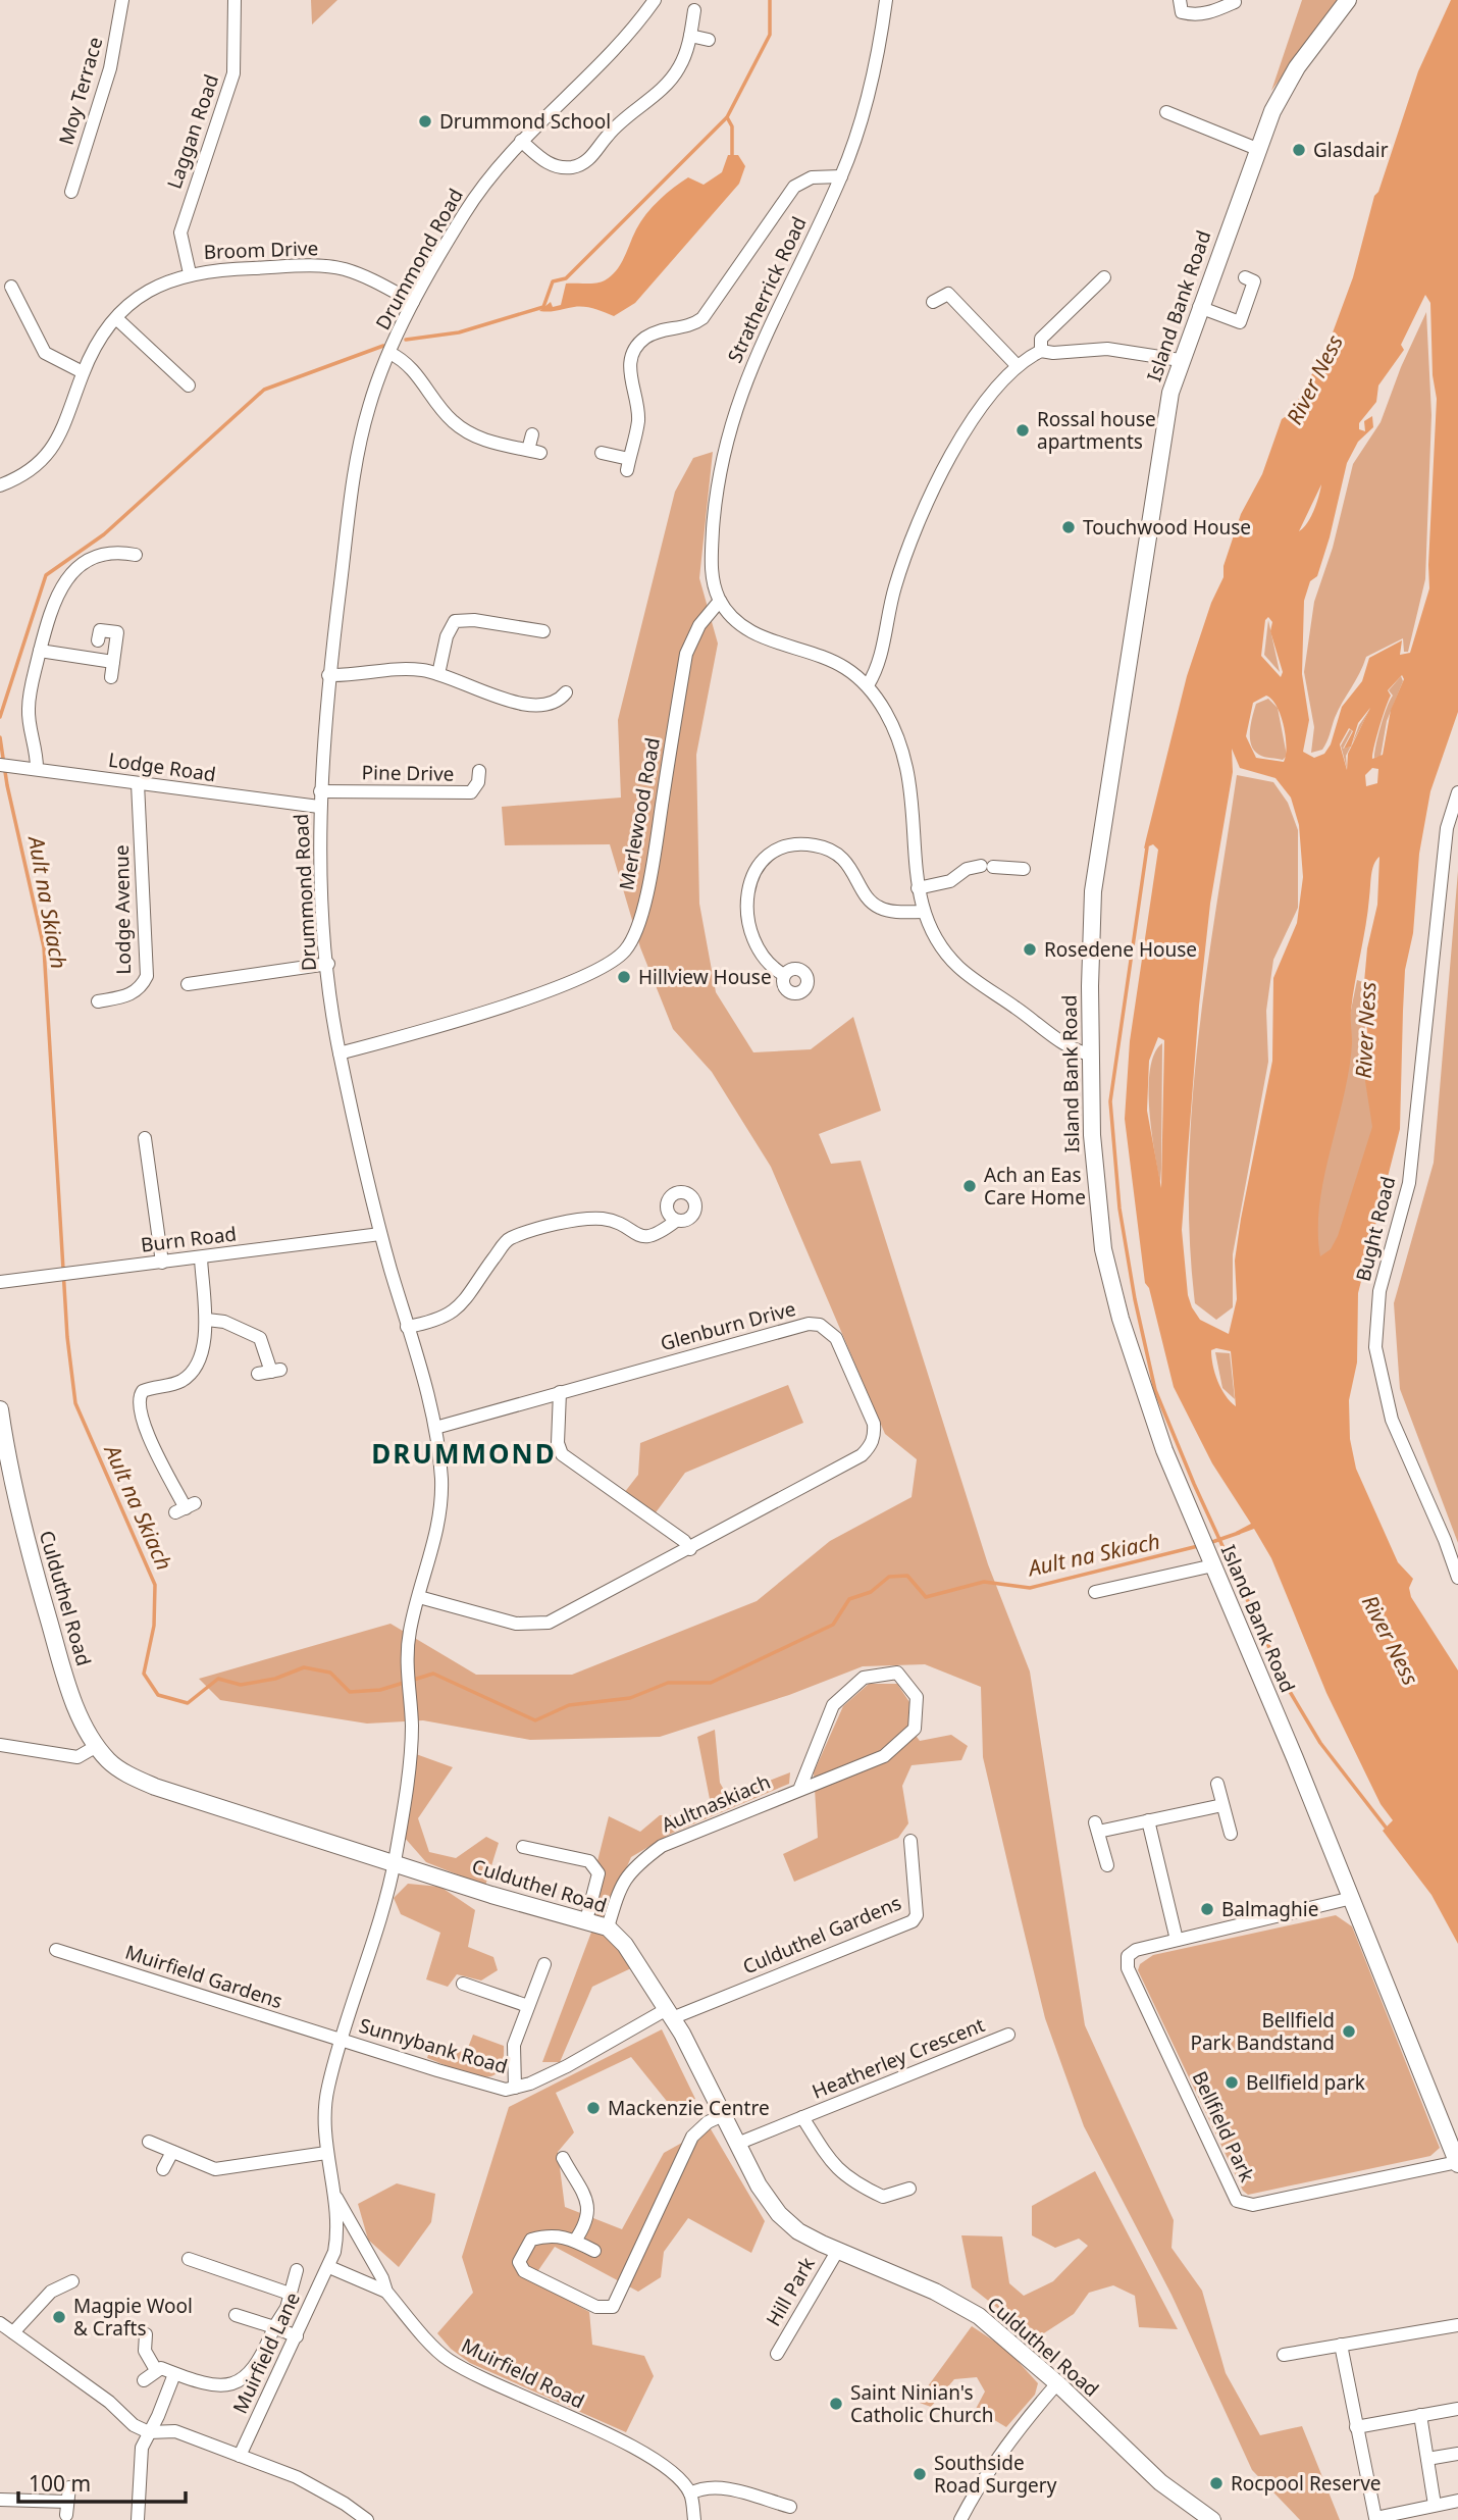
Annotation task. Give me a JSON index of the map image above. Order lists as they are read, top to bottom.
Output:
{
  "streets": {
    "main road": ["Island Bank Road", "Culduthel Road"],
    "street": [
      "Moy Terrace",
      "Laggan Road",
      "Broom Drive",
      "Drummond Road",
      "Stratherrick Road",
      "Lodge Road",
      "Pine Drive",
      "Merlewood Road",
      "Lodge Avenue",
      "Bught Road",
      "Burn Road",
      "Glenburn Drive",
      "Aultnaskiach",
      "Culduthel Gardens",
      "Muirfield Gardens",
      "Sunnybank Road",
      "Heatherley Crescent",
      "Bellfield Park",
      "Hill Park",
      "Muirfield Lane",
      "Muirfield Road"
    ]
  },
  "crossings": [
    ["Laggan Road", "Broom Drive"],
    ["Broom Drive", "Drummond Road"],
    ["Drummond Road", "Lodge Road"],
    ["Drummond Road", "Pine Drive"],
    ["Drummond Road", "Merlewood Road"],
    ["Drummond Road", "Burn Road"],
    ["Drummond Road", "Glenburn Drive"],
    ["Drummond Road", "Culduthel Road"],
    ["Drummond Road", "Muirfield Road"],
    ["Stratherrick Road", "Merlewood Road"],
    ["Island Bank Road", "Bellfield Park"],
    ["Lodge Road", "Lodge Avenue"],
    ["Culduthel Road", "Aultnaskiach"],
    ["Culduthel Road", "Culduthel Gardens"],
    ["Culduthel Road", "Sunnybank Road"],
    ["Culduthel Road", "Heatherley Crescent"],
    ["Culduthel Road", "Hill Park"],
    ["Culduthel Road", "Muirfield Road"],
    ["Culduthel Gardens", "Sunnybank Road"],
    ["Muirfield Gardens", "Sunnybank Road"],
    ["Muirfield Gardens", "Muirfield Road"],
    ["Sunnybank Road", "Muirfield Road"],
    ["Muirfield Lane", "Muirfield Road"]
  ],
  "districts": ["DRUMMOND"],
  "water": ["River Ness", "Ault na Skiach"],
  "places": [
    "Drummond School",
    "Glasdair",
    "Rossal house apartments",
    "Touchwood House",
    "Rosedene House",
    "Hillview House",
    "Ach an Eas Care Home",
    "Balmaghie",
    "Bellfield Park Bandstand",
    "Bellfield park",
    "Mackenzie Centre",
    "Magpie Wool & Crafts",
    "Saint Ninian's Catholic Church",
    "Southside Road Surgery",
    "Rocpool Reserve"
  ],
  "scale_bar": "100 m"
}
